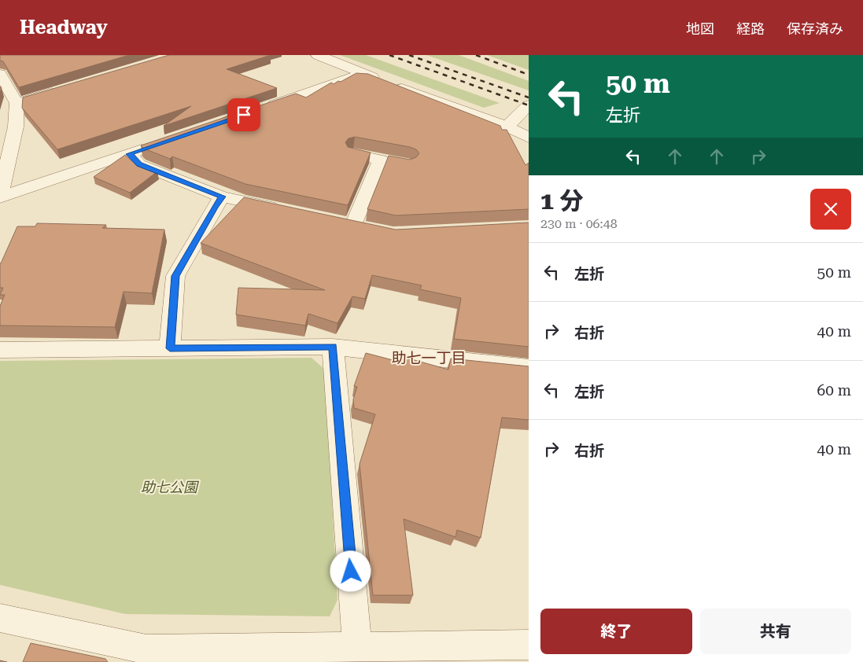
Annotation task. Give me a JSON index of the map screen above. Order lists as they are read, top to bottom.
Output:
{
  "districts": ["助七一丁目"],
  "parks": ["助七公園"],
  "page": {
    "header": "Headway",
    "nav": ["地図", "経路", "保存済み"],
    "turn": ["50 m", "左折"],
    "heading": ["1 分", "230 m · 06:48"],
    "list": [
      {
        "name": "左折",
        "value": "50 m"
      },
      {
        "name": "右折",
        "value": "40 m"
      },
      {
        "name": "左折",
        "value": "60 m"
      },
      {
        "name": "右折",
        "value": "40 m"
      }
    ],
    "buttons": ["終了", "共有"]
  }
}
